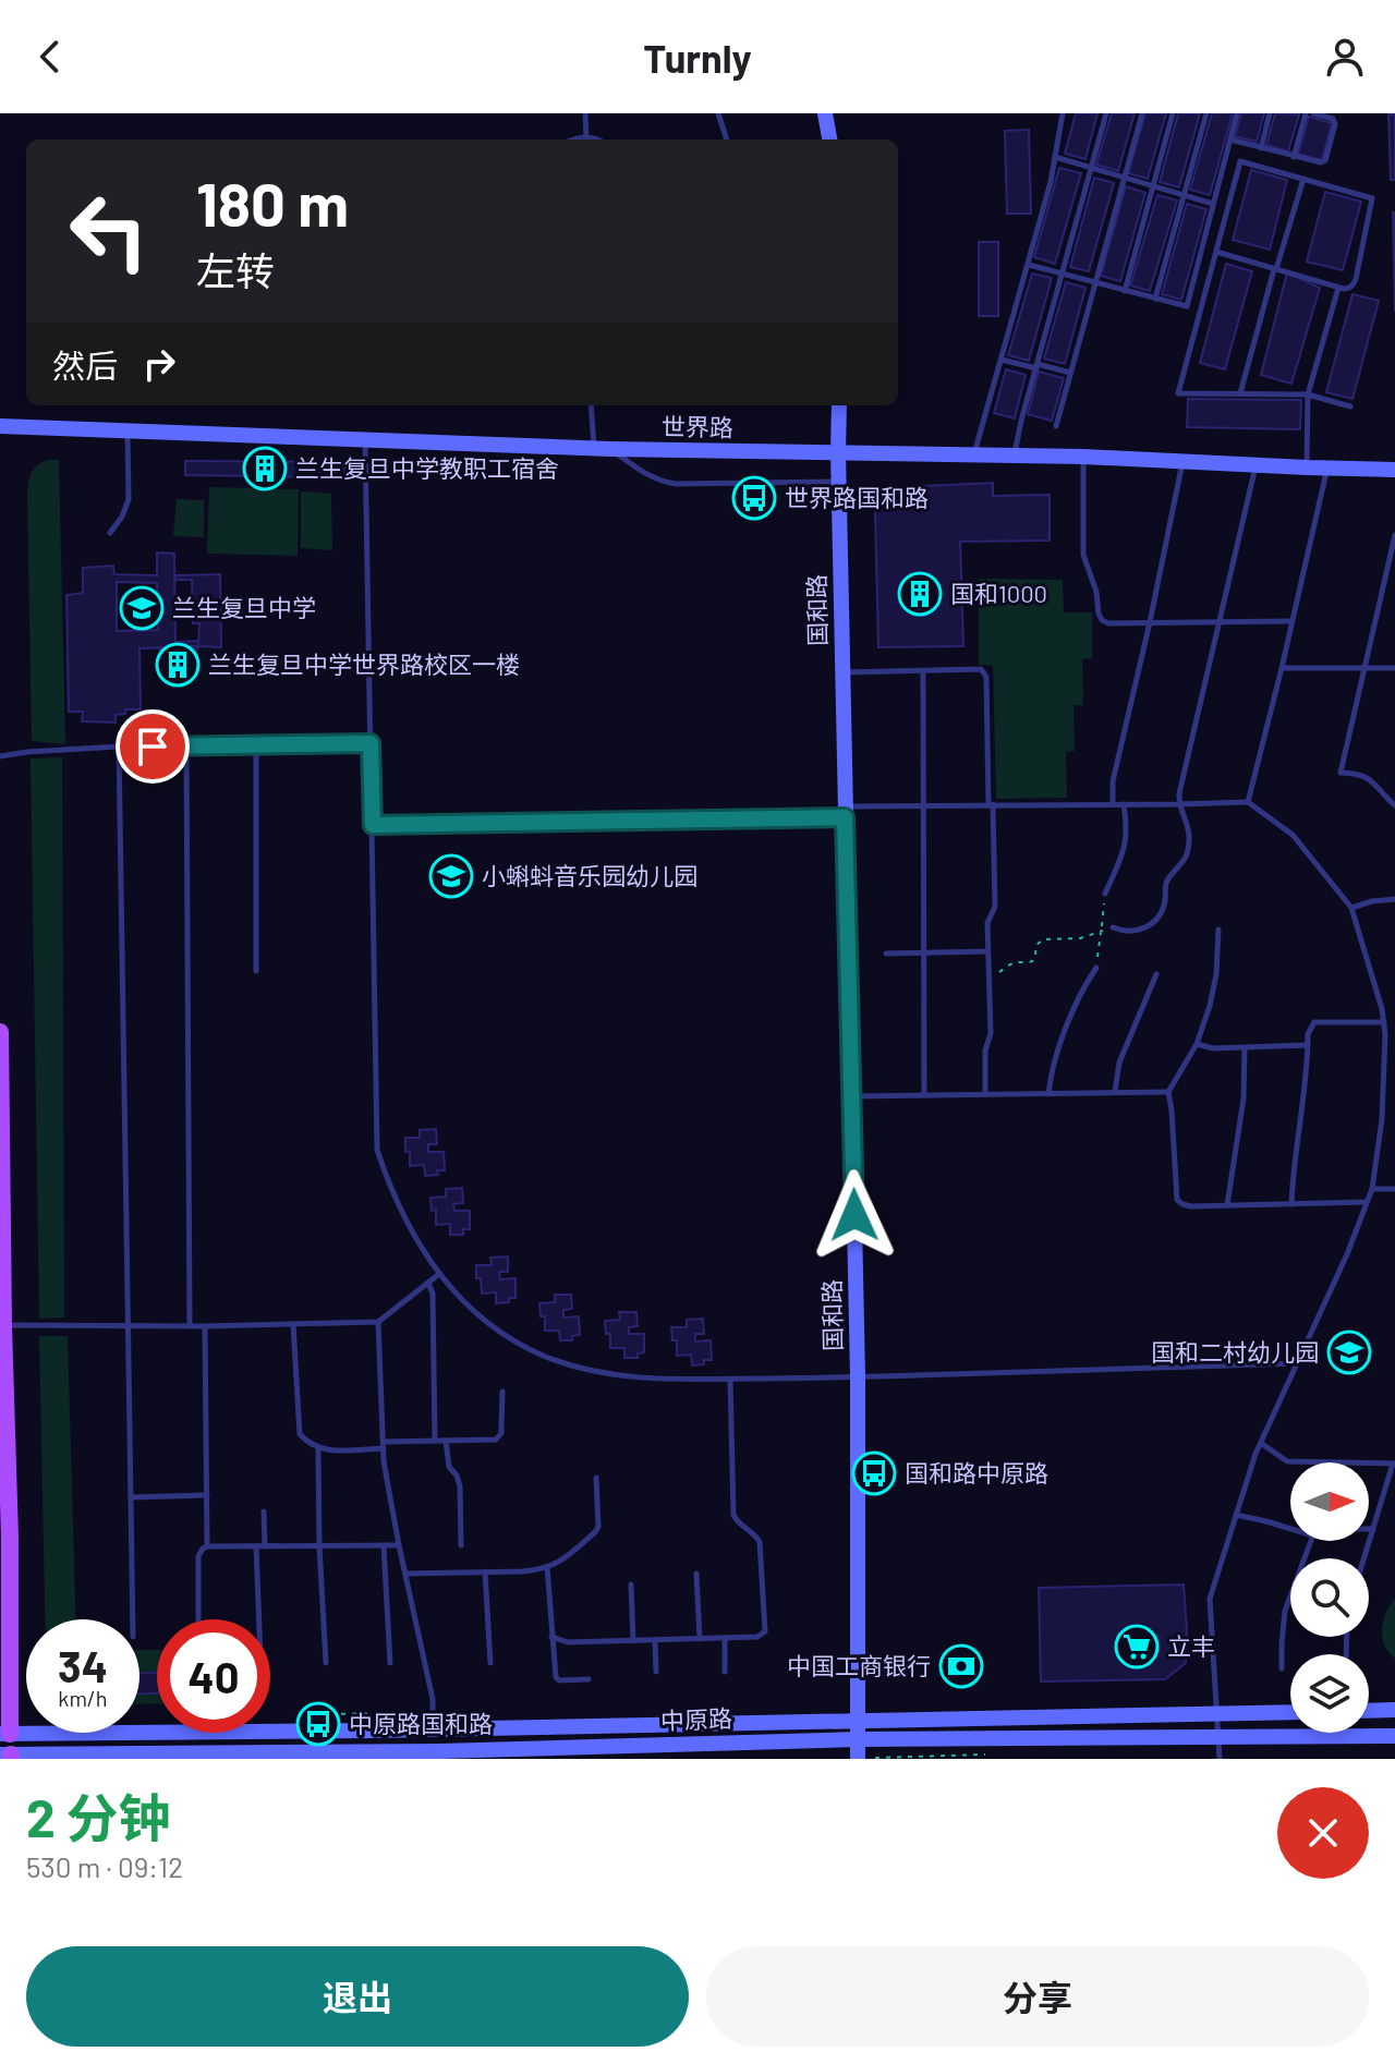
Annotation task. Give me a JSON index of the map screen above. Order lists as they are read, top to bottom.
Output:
{
  "streets": {
    "street": ["世界路", "国和路", "中原路"]
  },
  "crossings": [
    ["世界路", "国和路"],
    ["国和路", "中原路"]
  ],
  "places": {
    "building": ["兰生复旦中学教职工宿舍", "国和1000", "兰生复旦中学世界路校区一楼"],
    "bus stop": ["世界路国和路", "国和路中原路", "中原路国和路"],
    "school or university": ["兰生复旦中学", "小蝌蚪音乐园幼儿园", "国和二村幼儿园"],
    "supermarket": ["立丰"],
    "bank": ["中国工商银行"]
  },
  "north": "right",
  "page": {
    "header": "Turnly",
    "turn": ["180 m", "左转"],
    "then": "然后",
    "speed": "34 km/h",
    "limit": "40",
    "heading": ["2 分钟", "530 m · 09:12"],
    "buttons": ["退出", "分享"]
  }
}
